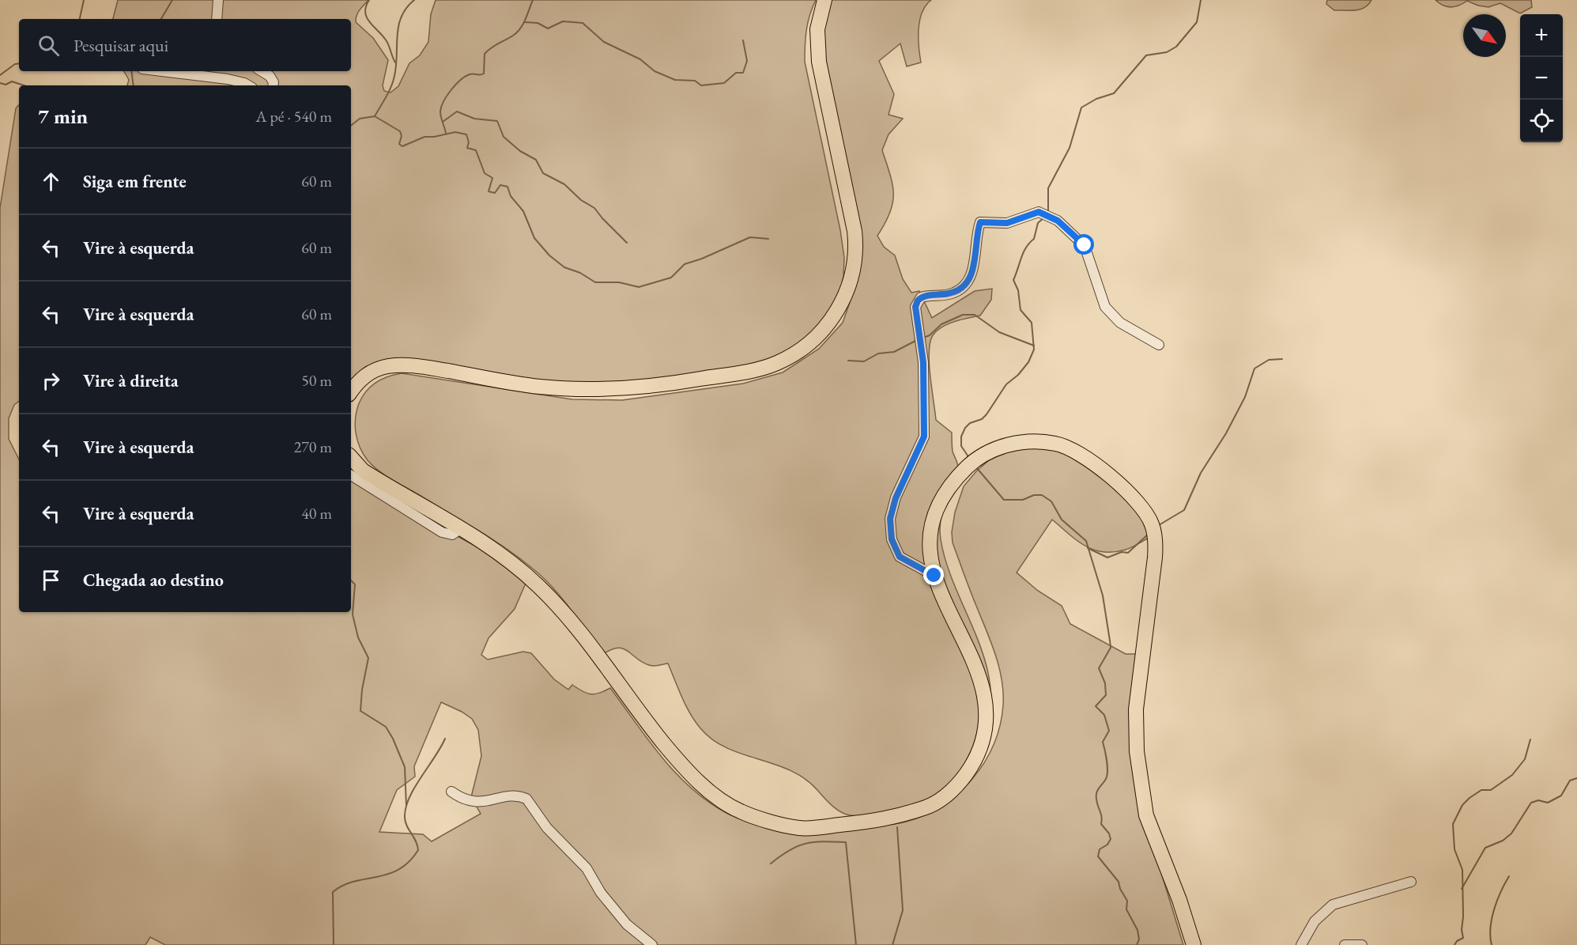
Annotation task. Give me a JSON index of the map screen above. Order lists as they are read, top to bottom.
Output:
{
  "north": "bottom right",
  "page": {
    "map_buttons": ["+", "−"],
    "search": "Pesquisar aqui",
    "heading": ["7 min", "A pé · 540 m"],
    "list": [
      ["Siga em frente", "60 m"],
      ["Vire à esquerda", "60 m"],
      ["Vire à esquerda", "60 m"],
      ["Vire à direita", "50 m"],
      ["Vire à esquerda", "270 m"],
      ["Vire à esquerda", "40 m"],
      "Chegada ao destino"
    ]
  }
}
